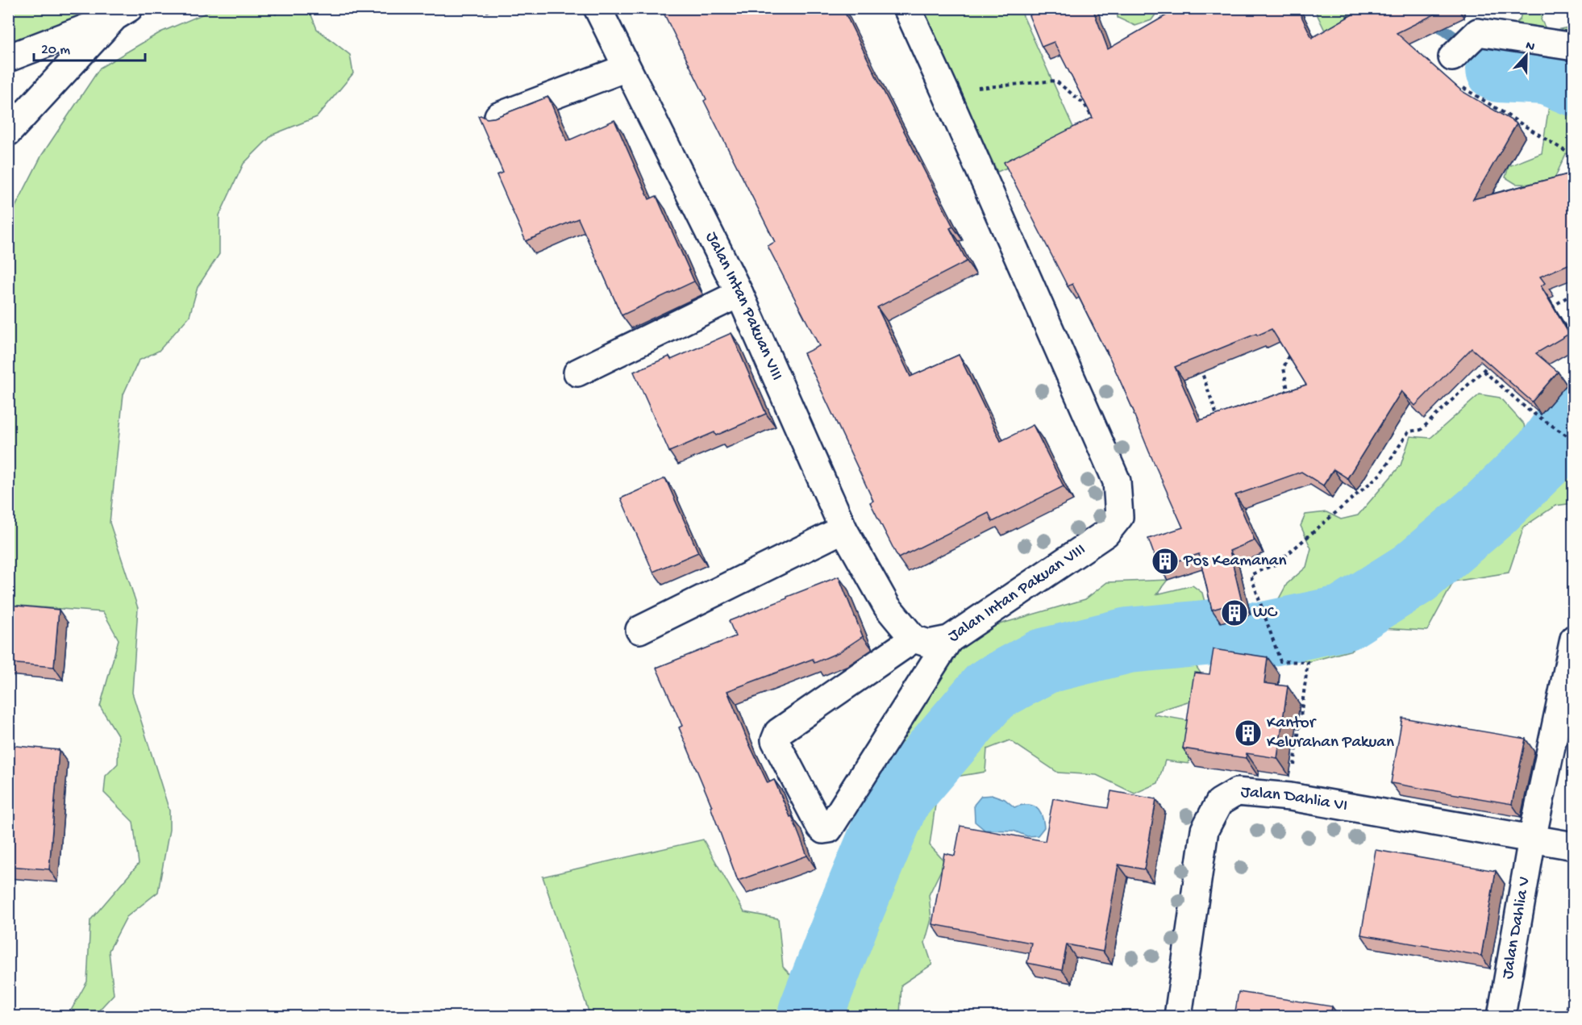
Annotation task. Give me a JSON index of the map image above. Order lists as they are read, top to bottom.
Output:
{
  "streets": {
    "street": ["Jalan Intan Pakuan VIII", "Jalan Dahlia VI", "Jalan Dahlia V"]
  },
  "crossings": [
    ["Jalan Dahlia VI", "Jalan Dahlia V"]
  ],
  "places": {
    "building": ["Pos Keamanan", "WC", "Kantor Kelurahan Pakuan"]
  },
  "scale_bar": "20 m",
  "north": "top"
}
